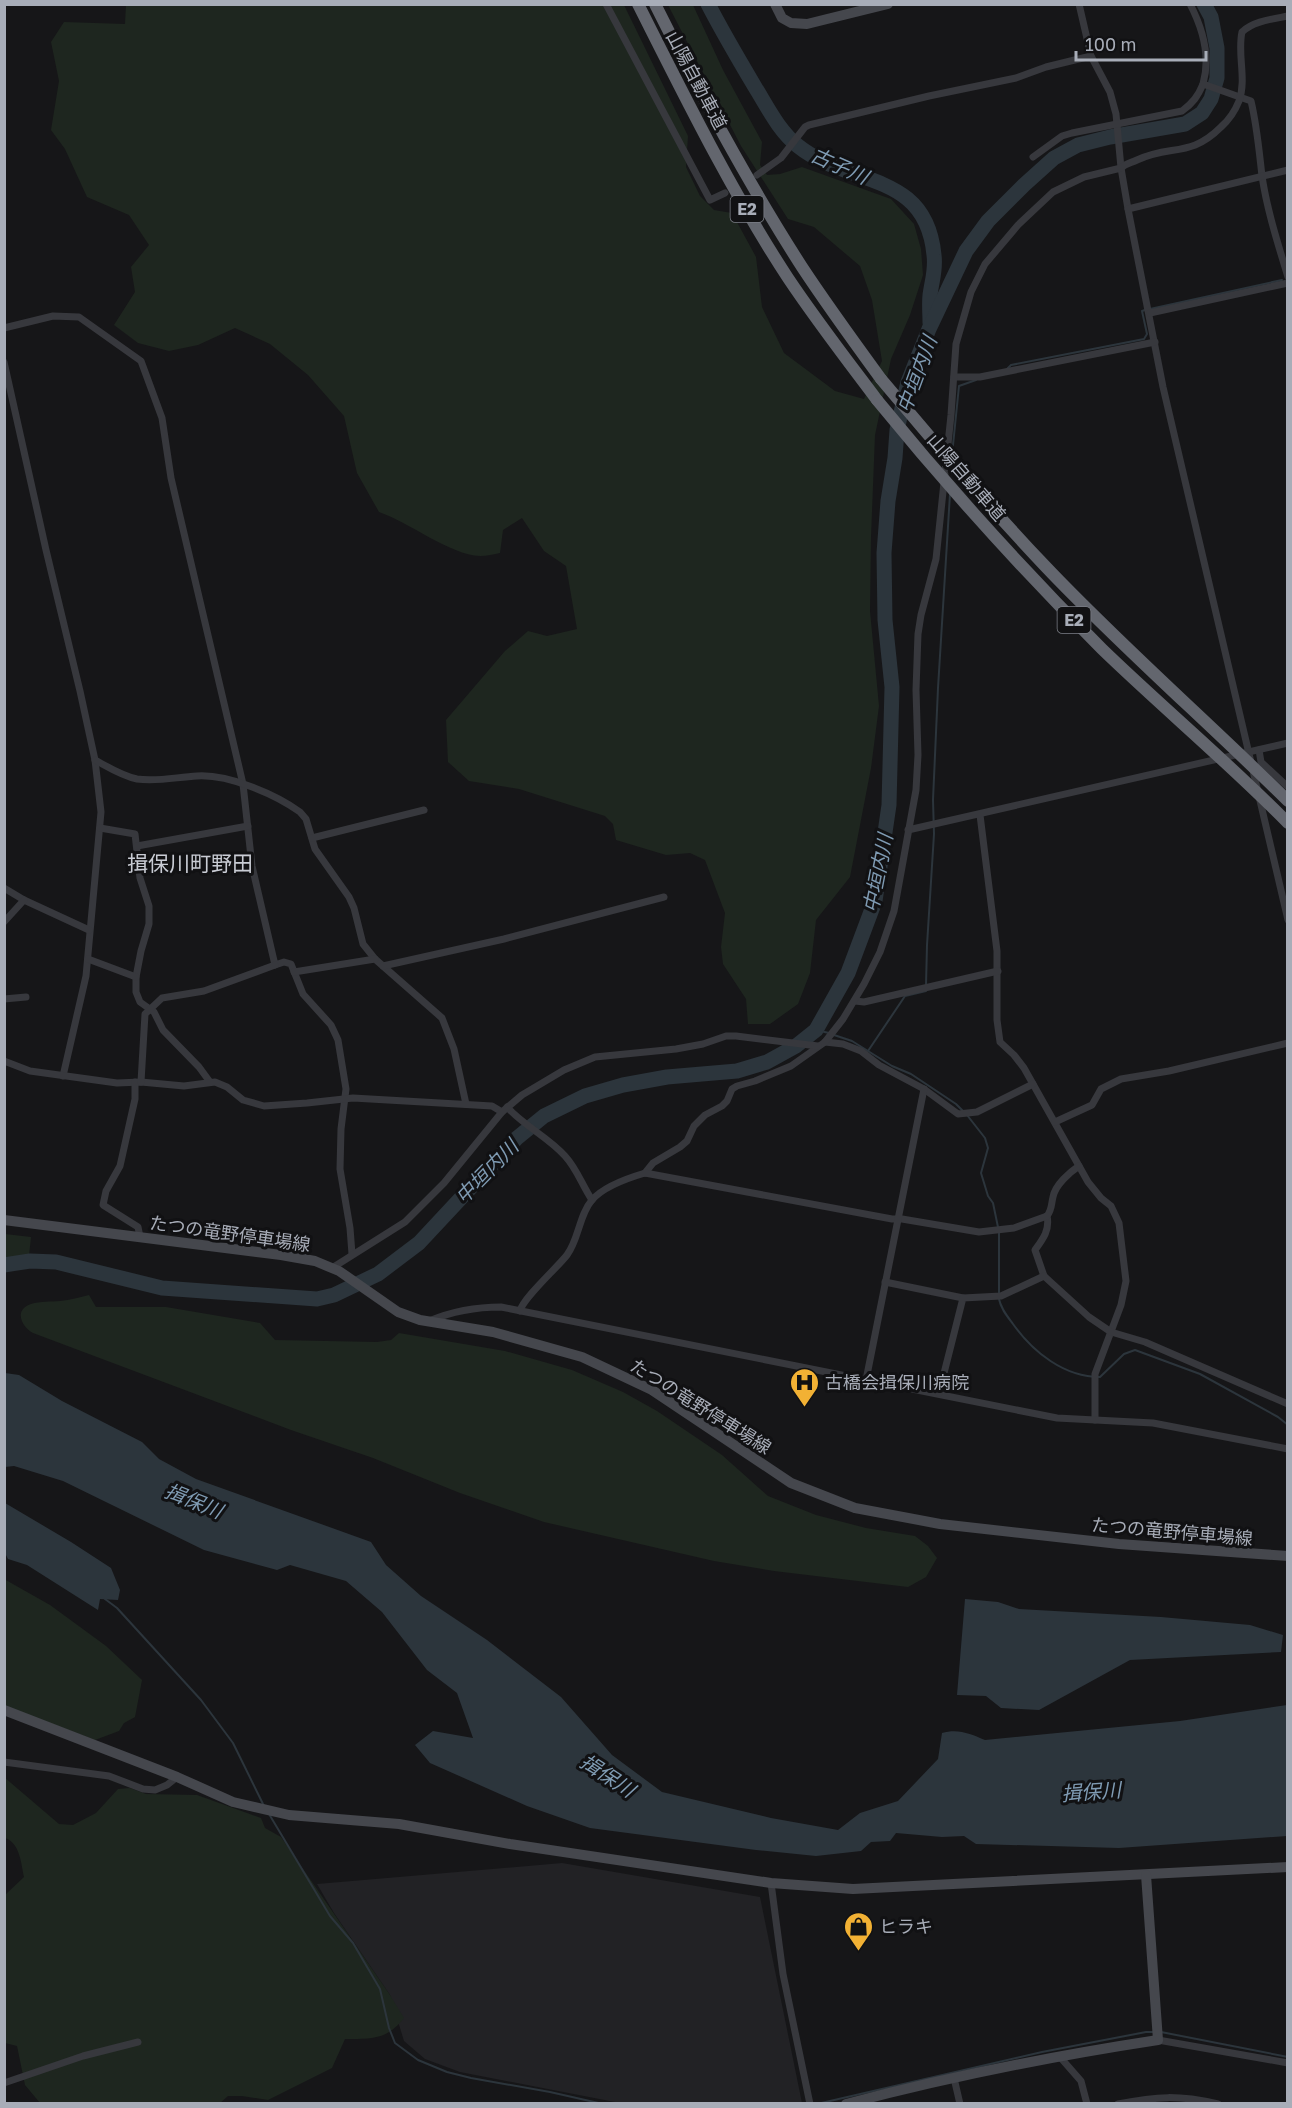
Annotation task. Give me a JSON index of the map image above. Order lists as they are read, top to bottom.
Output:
{
  "streets": {
    "highway": ["山陽自動車道", "E2"],
    "street": ["たつの竜野停車場線"]
  },
  "districts": ["揖保川町野田"],
  "water": ["古子川", "中垣内川", "揖保川"],
  "places": {
    "hospital": ["古橋会揖保川病院"],
    "shop": ["ヒラキ"]
  },
  "scale_bar": "100 m"
}
